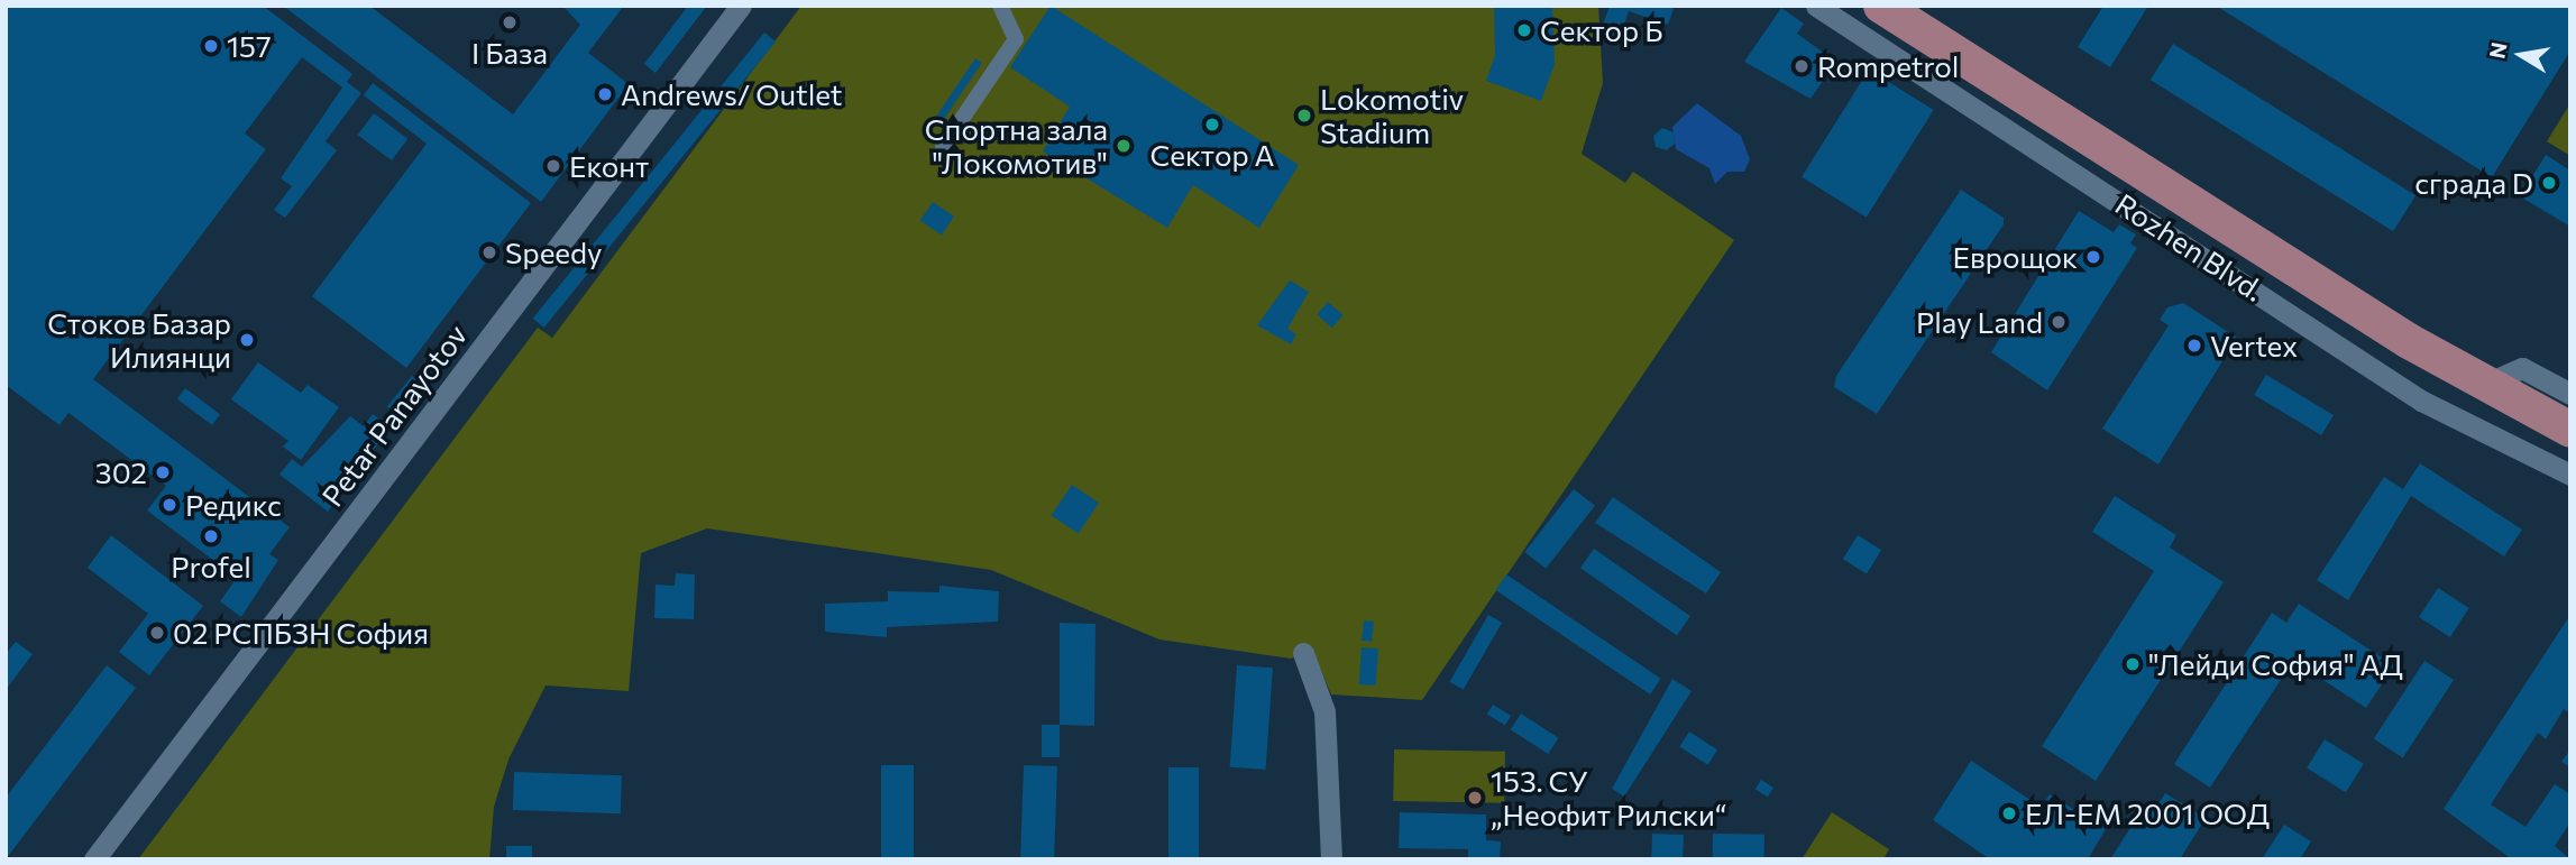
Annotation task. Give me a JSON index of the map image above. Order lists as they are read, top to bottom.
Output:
{
  "streets": {
    "main road": ["Rozhen Blvd."],
    "street": ["Petar Panayotov"]
  },
  "places": [
    "I База",
    "Сектор Б",
    "157",
    "Rompetrol",
    "Andrews/ Outlet",
    "Lokomotiv Stadium",
    "Сектор А",
    "Спортна зала \"Локомотив\"",
    "Еконт",
    "сграда D",
    "Speedy",
    "Еврощок",
    "Play Land",
    "Стоков Базар Илиянци",
    "Vertex",
    "302",
    "Редикс",
    "Profel",
    "02 РСПБЗН София",
    "\"Лейди София\" АД",
    "153. СУ „Неофит Рилски“",
    "ЕЛ-ЕМ 2001 ООД"
  ],
  "north": "left"
}
